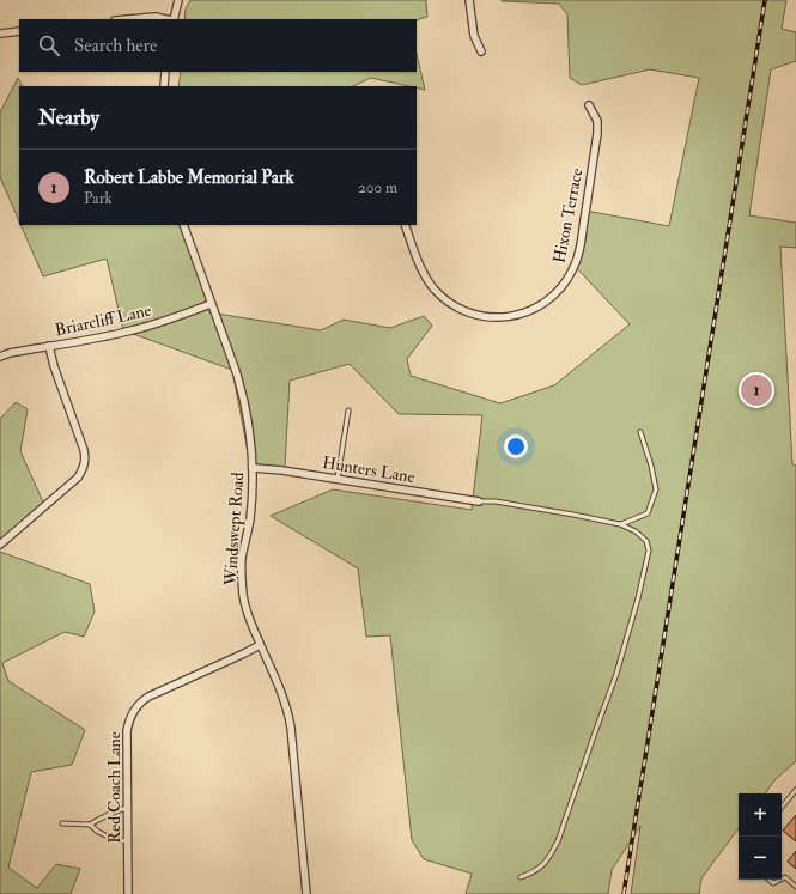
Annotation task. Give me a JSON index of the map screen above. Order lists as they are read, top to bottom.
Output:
{
  "streets": {
    "street": [
      "Hixon Terrace",
      "Briarcliff Lane",
      "Hunters Lane",
      "Windswept Road",
      "Red Coach Lane"
    ]
  },
  "crossings": [
    ["Briarcliff Lane", "Windswept Road"],
    ["Hunters Lane", "Windswept Road"],
    ["Windswept Road", "Red Coach Lane"]
  ],
  "page": {
    "search": "Search here",
    "heading": "Nearby",
    "list": [
      {
        "mark": "1",
        "name": "Robert Labbe Memorial Park",
        "note": "Park",
        "value": "200 m"
      }
    ],
    "pins": "1",
    "map_buttons": ["+", "−"]
  }
}
